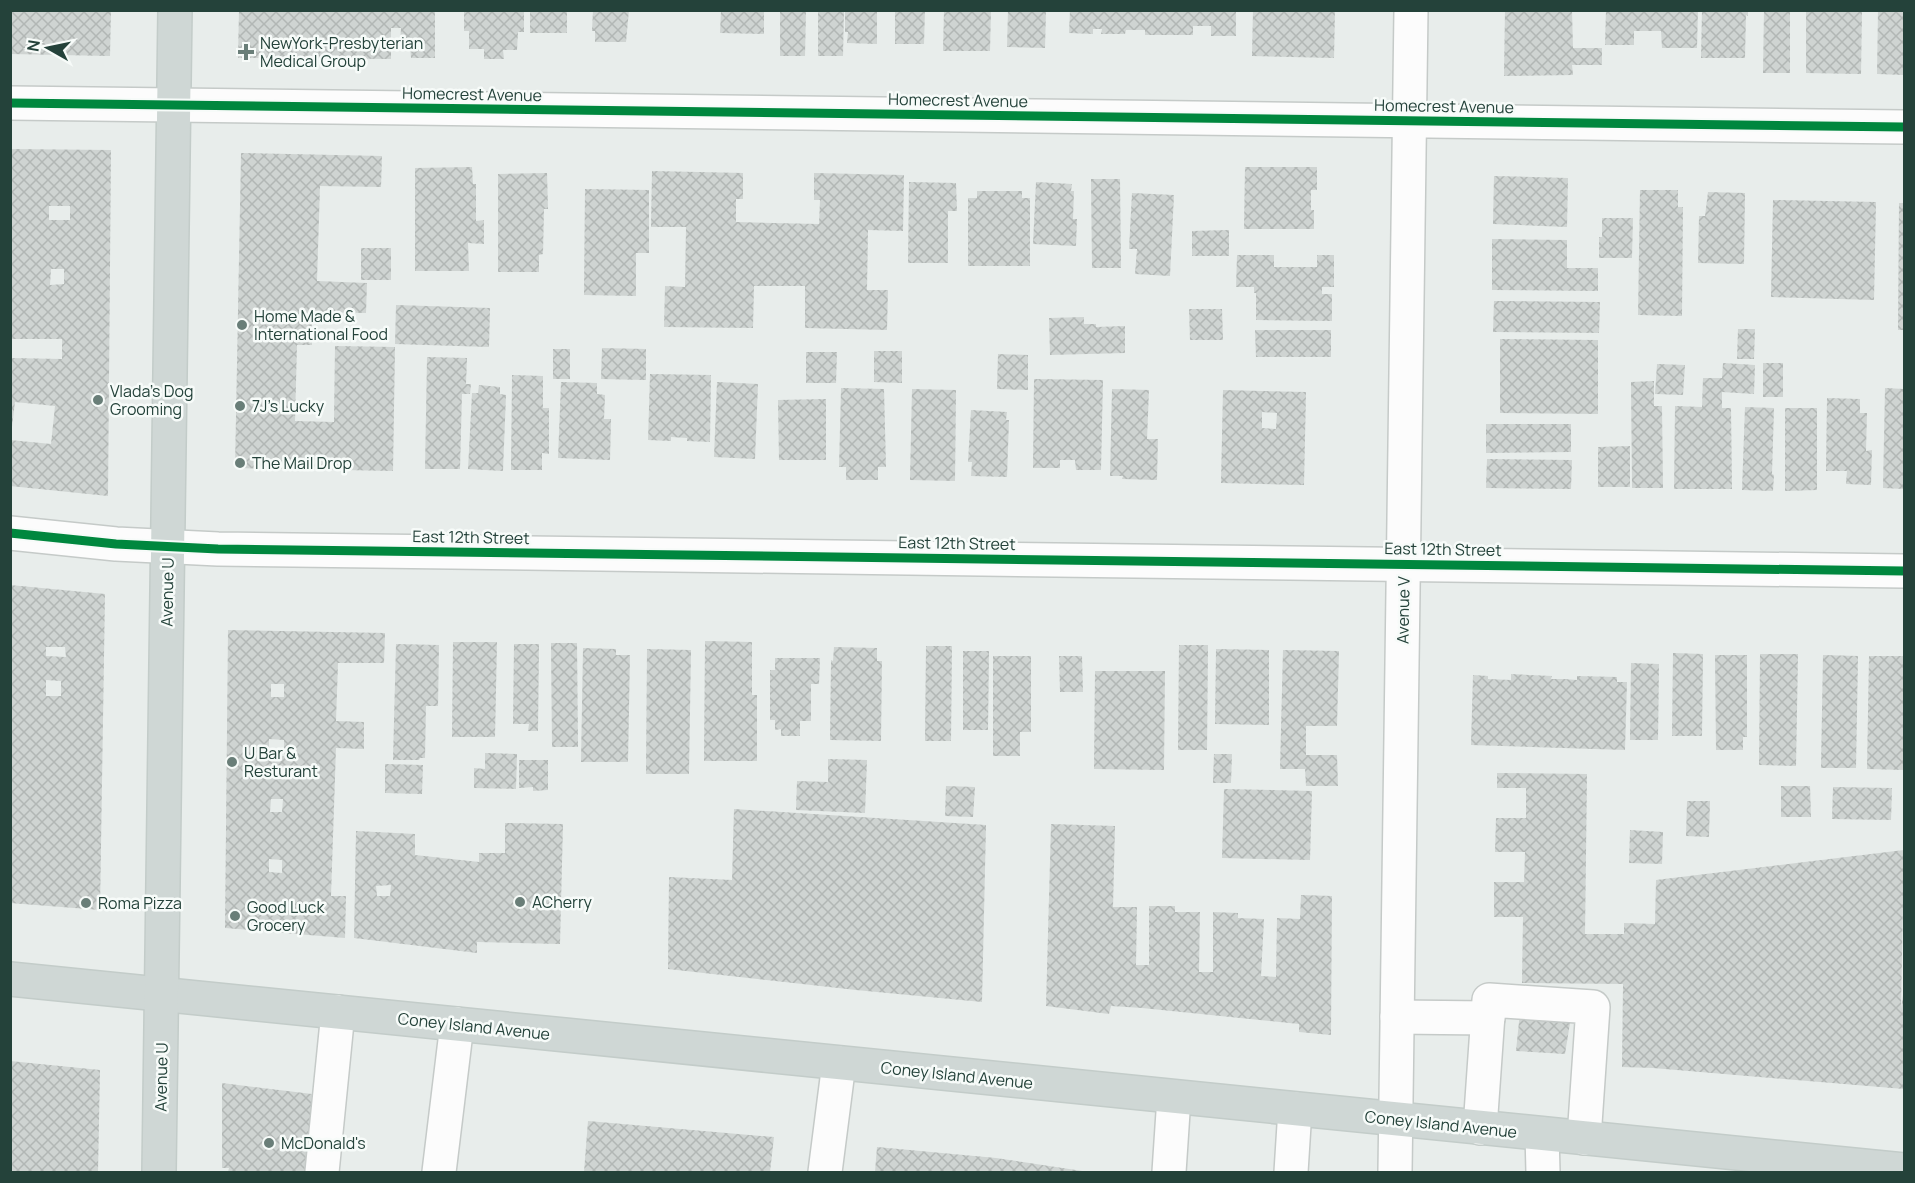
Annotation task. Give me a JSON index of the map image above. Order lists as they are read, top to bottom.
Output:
{
  "streets": {
    "main road": ["Avenue U", "Coney Island Avenue"],
    "street": ["Homecrest Avenue", "East 12th Street", "Avenue V"]
  },
  "crossings": [
    ["Homecrest Avenue", "Avenue U"],
    ["Homecrest Avenue", "Avenue V"],
    ["East 12th Street", "Avenue U"],
    ["East 12th Street", "Avenue V"],
    ["Avenue U", "Coney Island Avenue"],
    ["Avenue V", "Coney Island Avenue"]
  ],
  "places": {
    "health": ["NewYork-Presbyterian Medical Group"],
    "other": [
      "Home Made & International Food",
      "Vlada's Dog Grooming",
      "7J's Lucky",
      "The Mail Drop",
      "U Bar & Resturant",
      "ACherry",
      "Roma Pizza",
      "Good Luck Grocery",
      "McDonald's"
    ]
  },
  "north": "left"
}
